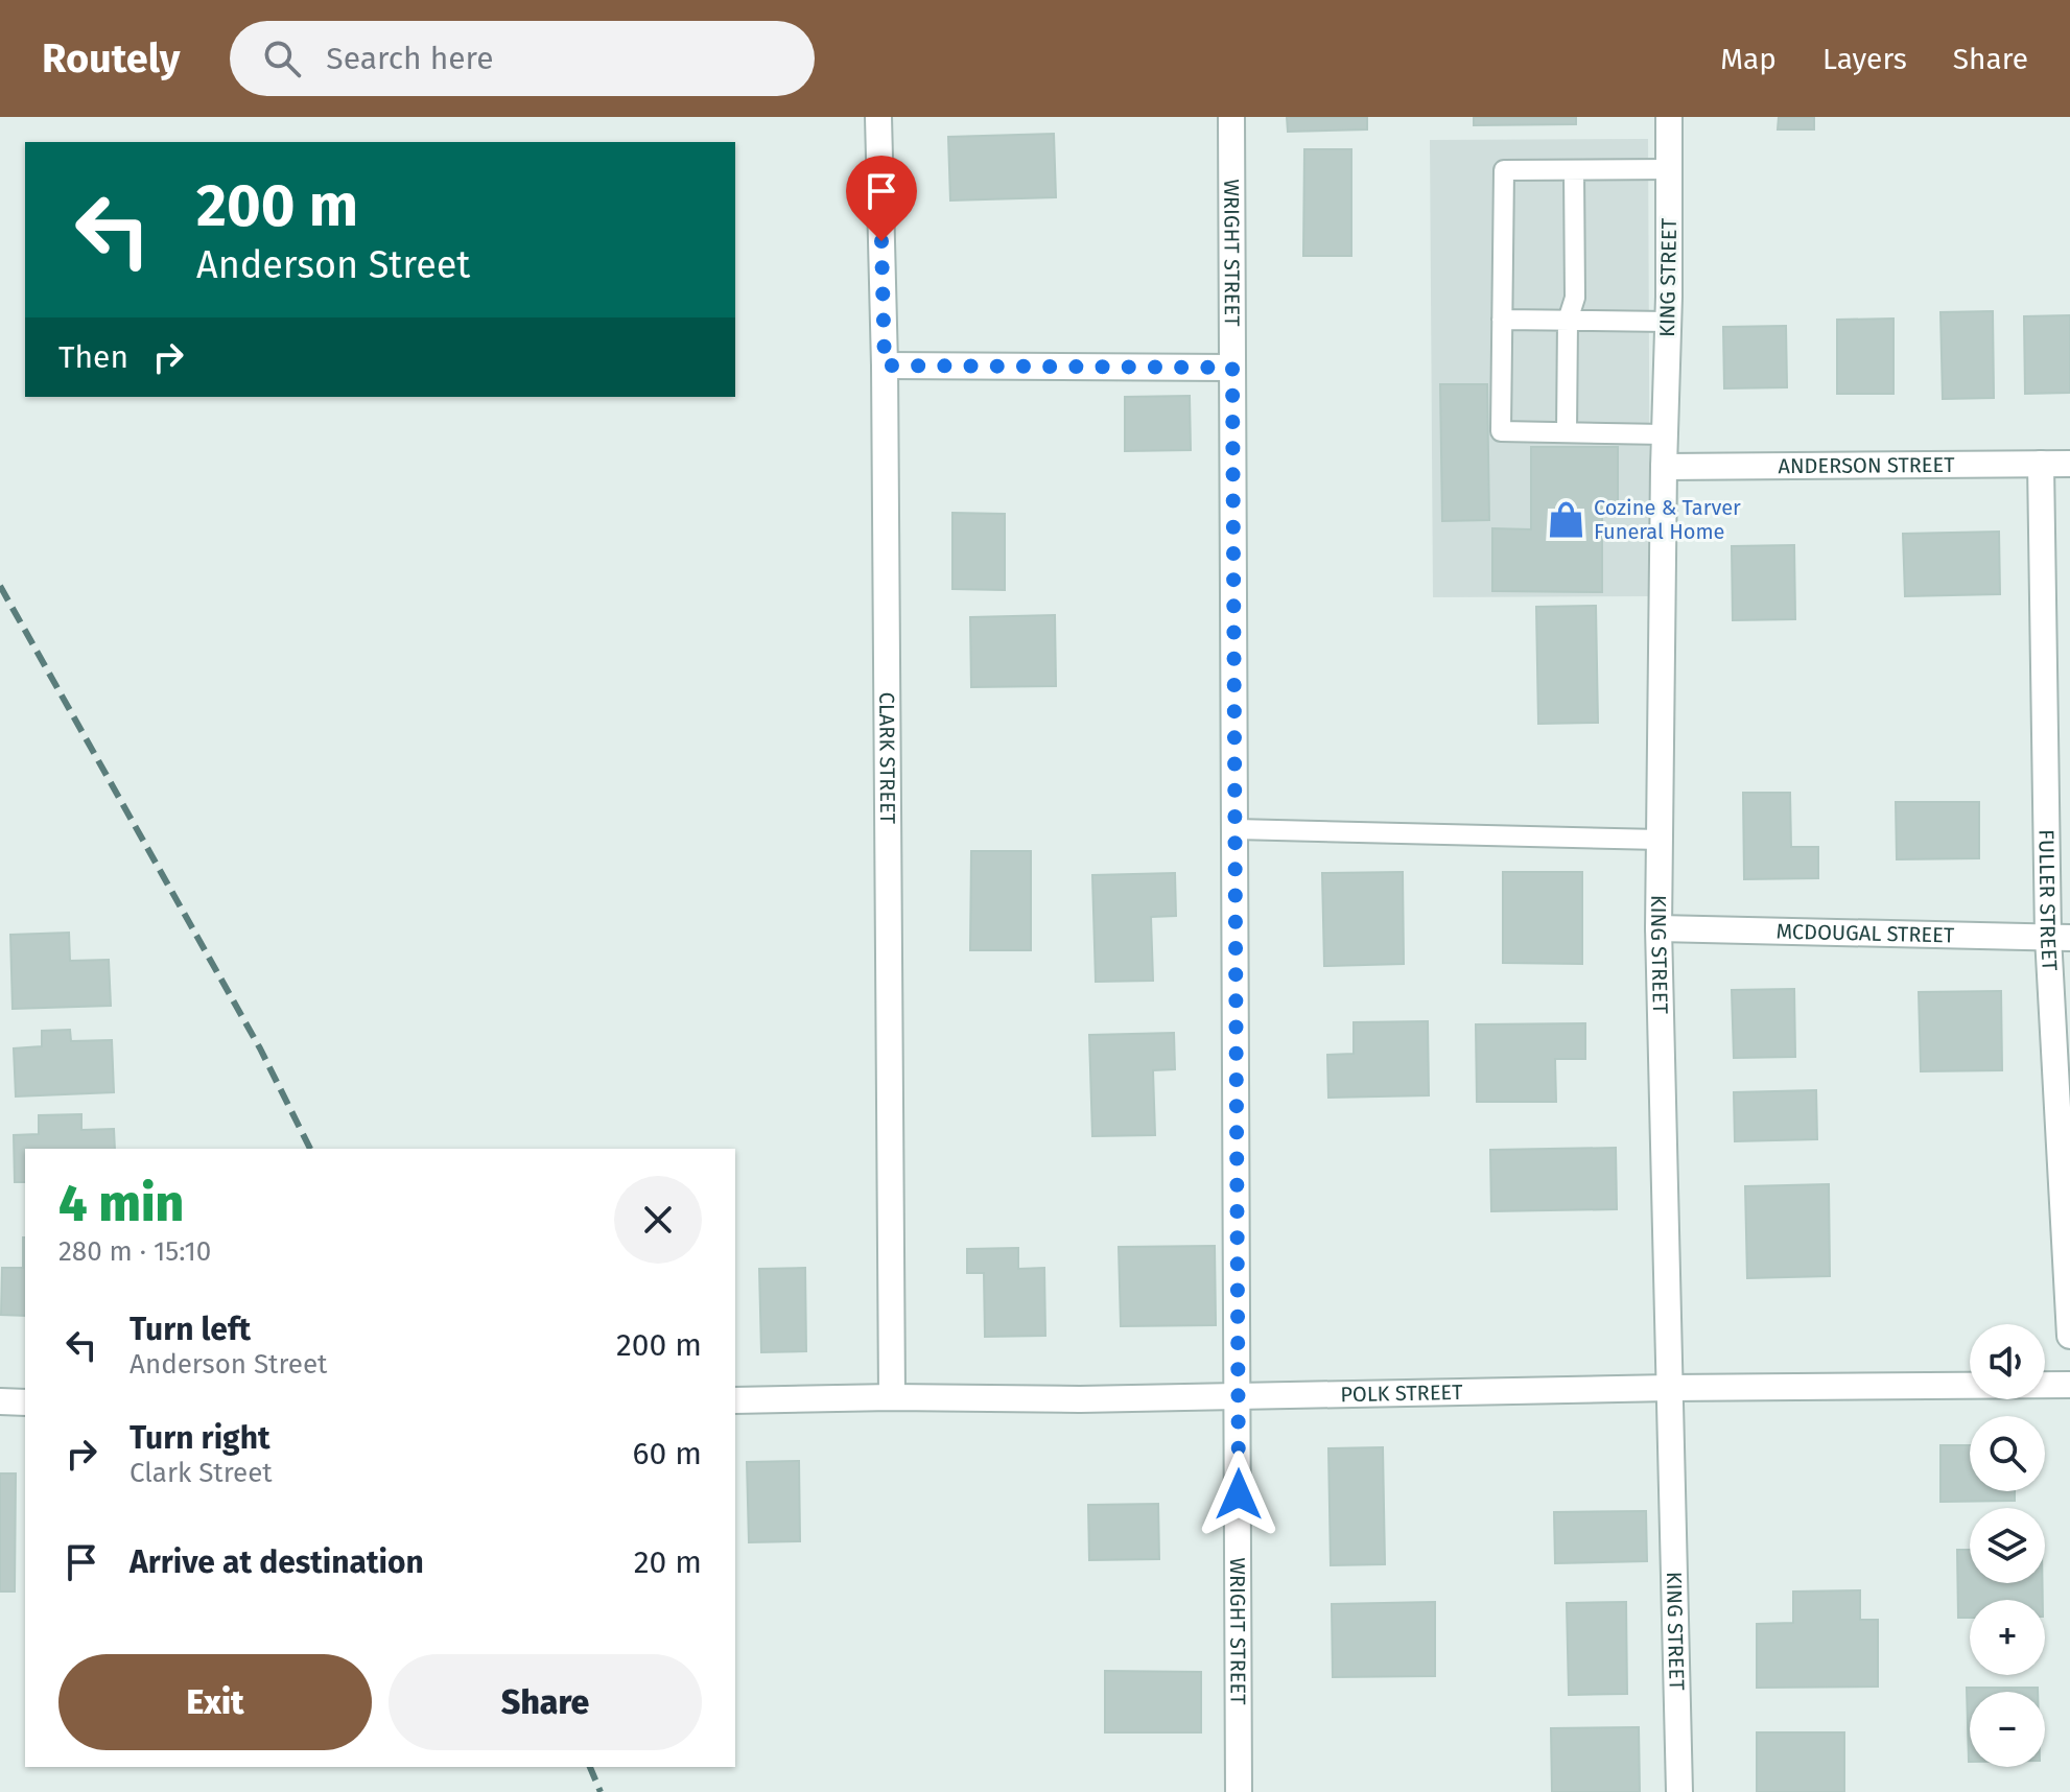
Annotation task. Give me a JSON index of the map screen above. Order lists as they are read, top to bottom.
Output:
{
  "streets": {
    "street": [
      "WRIGHT STREET",
      "KING STREET",
      "ANDERSON STREET",
      "CLARK STREET",
      "FULLER STREET",
      "MCDOUGAL STREET",
      "POLK STREET"
    ]
  },
  "crossings": [
    ["WRIGHT STREET", "POLK STREET"],
    ["KING STREET", "ANDERSON STREET"],
    ["KING STREET", "MCDOUGAL STREET"],
    ["KING STREET", "POLK STREET"],
    ["ANDERSON STREET", "FULLER STREET"],
    ["CLARK STREET", "POLK STREET"],
    ["FULLER STREET", "MCDOUGAL STREET"]
  ],
  "places": {
    "shop": ["Cozine & Tarver Funeral Home"]
  },
  "page": {
    "header": "Routely",
    "search": "Search here",
    "nav": ["Map", "Layers", "Share"],
    "turn": ["200 m", "Anderson Street"],
    "then": "Then",
    "heading": ["4 min", "280 m · 15:10"],
    "list": [
      {
        "name": "Turn left",
        "note": "Anderson Street",
        "value": "200 m"
      },
      {
        "name": "Turn right",
        "note": "Clark Street",
        "value": "60 m"
      },
      {
        "name": "Arrive at destination",
        "value": "20 m"
      }
    ],
    "map_buttons": ["+", "−"],
    "buttons": ["Exit", "Share"]
  }
}
